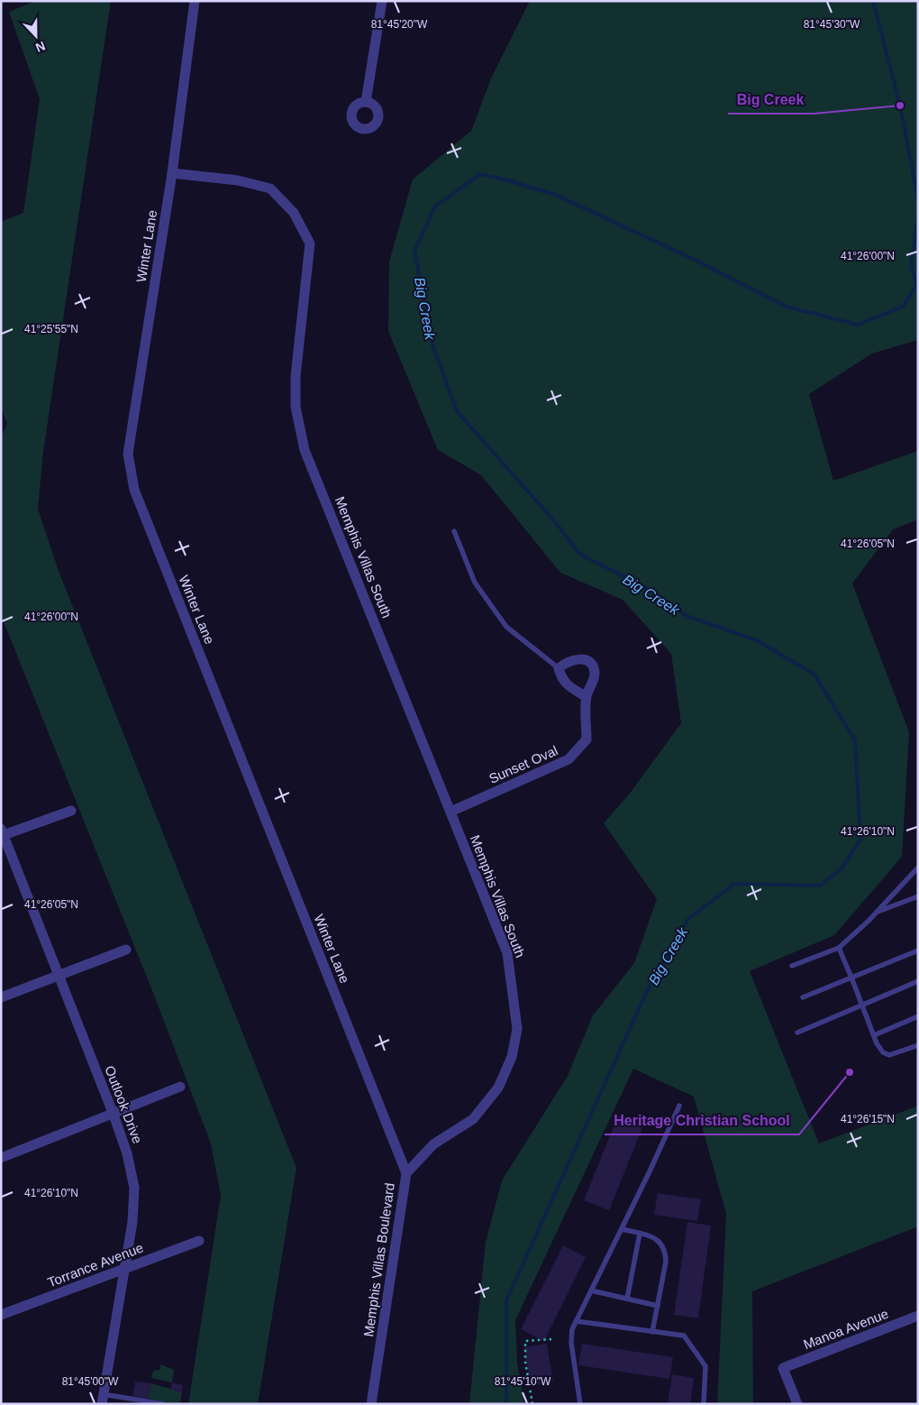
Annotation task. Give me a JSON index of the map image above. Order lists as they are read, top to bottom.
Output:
{
  "streets": {
    "street": [
      "Winter Lane",
      "Memphis Villas South",
      "Sunset Oval",
      "Outlook Drive",
      "Memphis Villas Boulevard",
      "Torrance Avenue",
      "Manoa Avenue"
    ]
  },
  "crossings": [
    ["Winter Lane", "Memphis Villas South"],
    ["Winter Lane", "Memphis Villas Boulevard"],
    ["Memphis Villas South", "Sunset Oval"],
    ["Memphis Villas South", "Memphis Villas Boulevard"],
    ["Outlook Drive", "Torrance Avenue"]
  ],
  "water": ["Big Creek"],
  "places": ["Big Creek", "Heritage Christian School"],
  "north": "bottom",
  "coordinates": [
    "81°45'20\"W",
    "81°45'30\"W",
    "41°26'00\"N",
    "41°25'55\"N",
    "41°26'05\"N",
    "41°26'10\"N",
    "41°26'15\"N",
    "81°45'00\"W",
    "81°45'10\"W"
  ]
}
